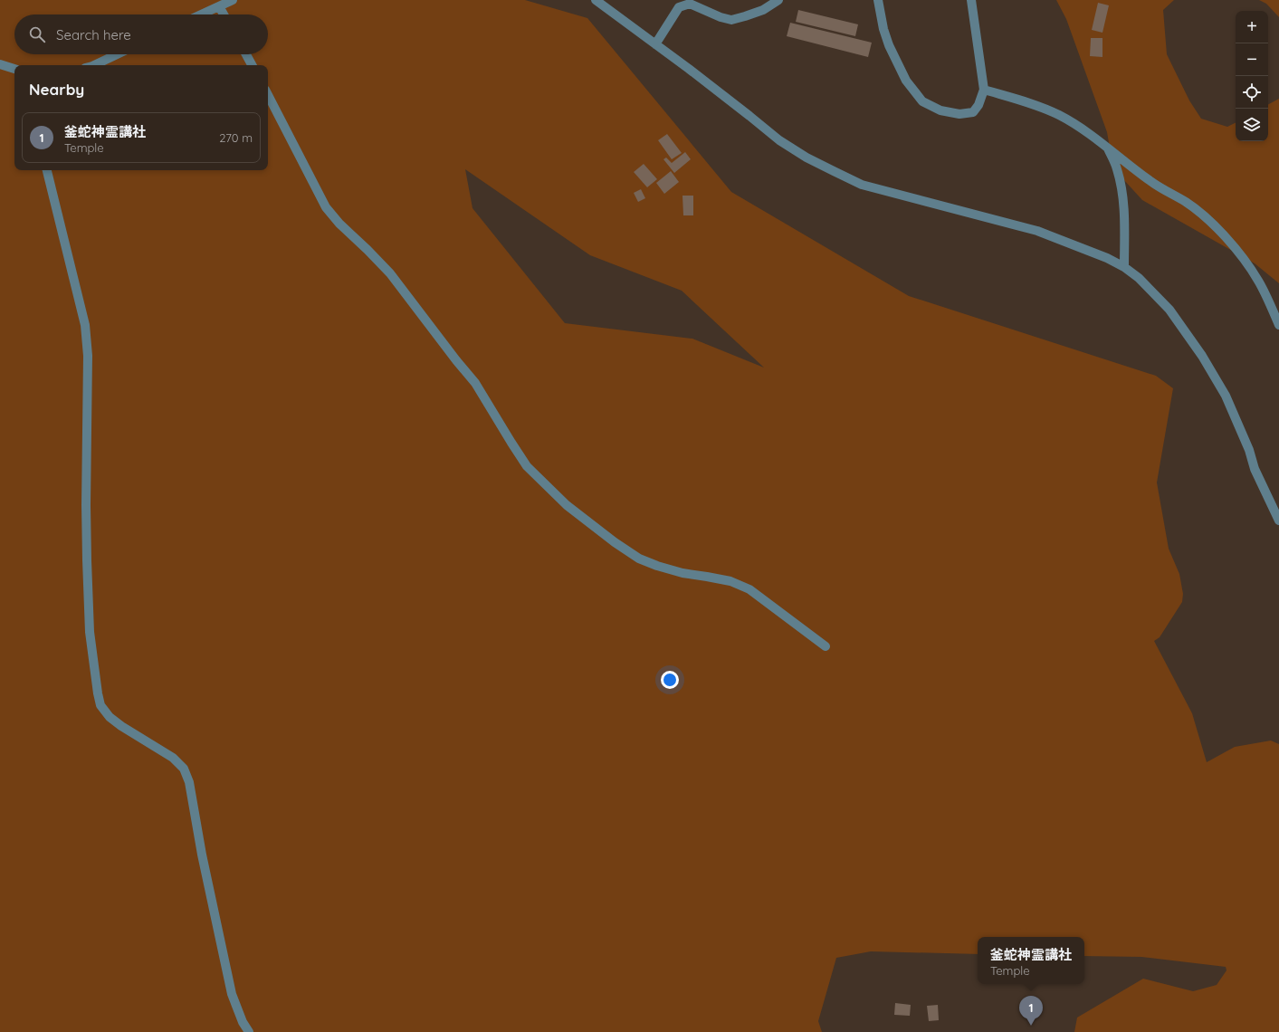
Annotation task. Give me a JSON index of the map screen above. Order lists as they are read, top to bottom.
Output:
{
  "page": {
    "map_buttons": ["+", "−"],
    "search": "Search here",
    "heading": "Nearby",
    "list": [
      {
        "mark": "1",
        "name": "釜蛇神霊講社",
        "note": "Temple",
        "value": "270 m"
      }
    ],
    "popup": ["釜蛇神霊講社", "Temple"],
    "pins": "1"
  }
}
